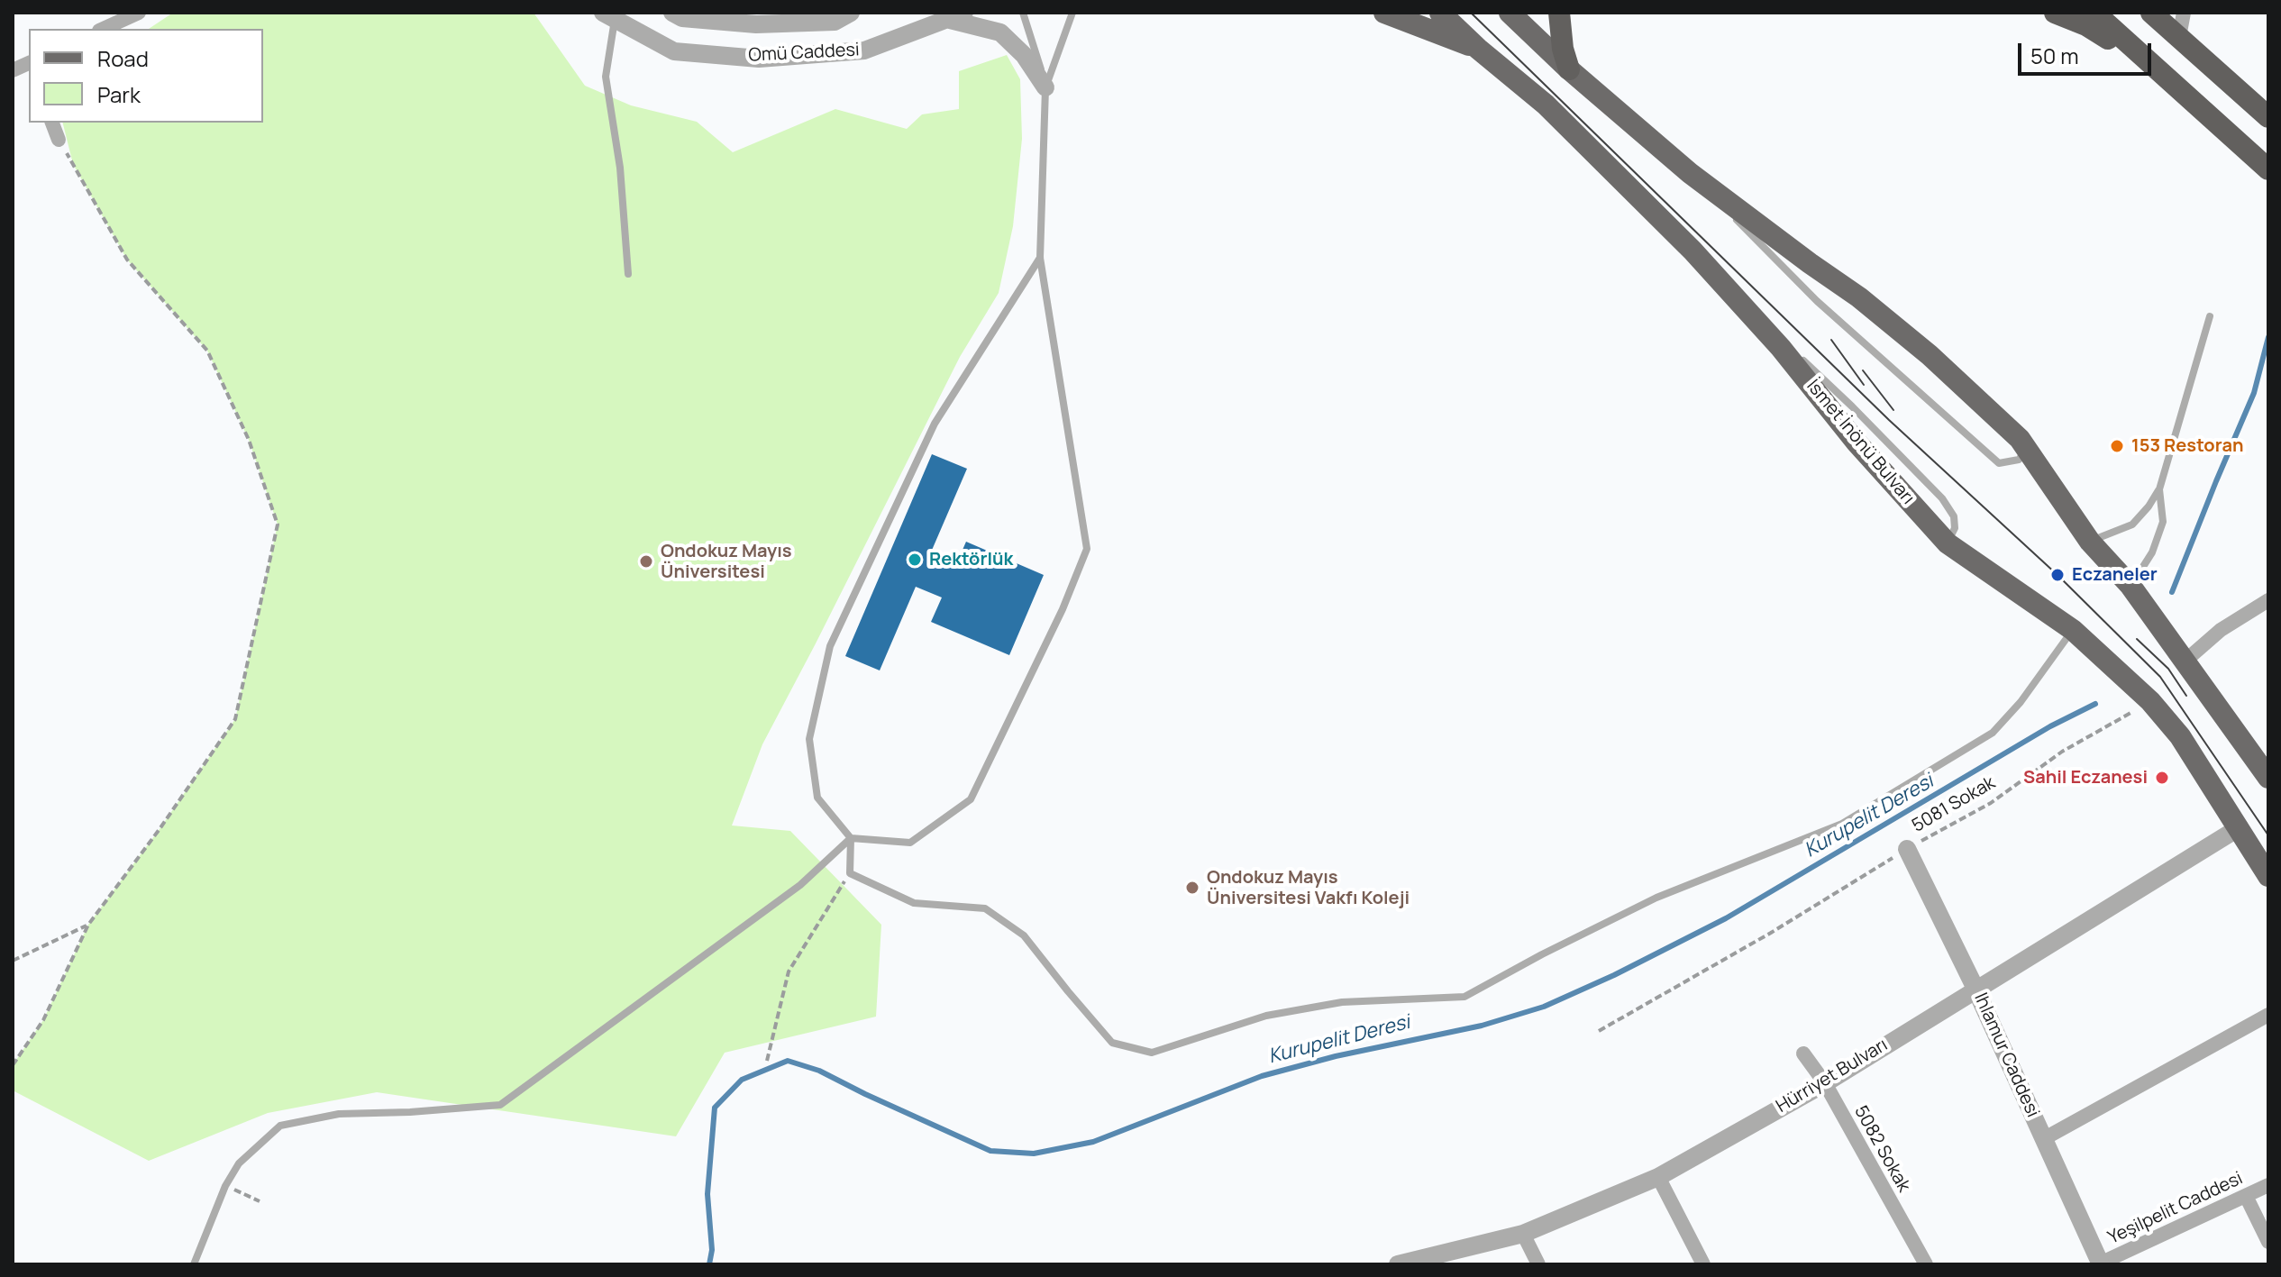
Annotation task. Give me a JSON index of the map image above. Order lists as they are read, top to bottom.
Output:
{
  "streets": {
    "main road": ["İsmet İnönü Bulvarı"],
    "street": [
      "Omü Caddesi",
      "Ihlamur Caddesi",
      "Hürriyet Bulvarı",
      "5082 Sokak",
      "Yeşilpelit Caddesi"
    ],
    "path": ["5081 Sokak"]
  },
  "crossings": [
    ["İsmet İnönü Bulvarı", "5081 Sokak"],
    ["İsmet İnönü Bulvarı", "Hürriyet Bulvarı"],
    ["5081 Sokak", "Ihlamur Caddesi"],
    ["Ihlamur Caddesi", "Hürriyet Bulvarı"],
    ["Ihlamur Caddesi", "Yeşilpelit Caddesi"],
    ["Hürriyet Bulvarı", "5082 Sokak"]
  ],
  "water": ["Kurupelit Deresi"],
  "places": [
    "153 Restoran",
    "Rektörlük",
    "Ondokuz Mayıs Üniversitesi",
    "Eczaneler",
    "Sahil Eczanesi",
    "Ondokuz Mayıs Üniversitesi Vakfı Koleji"
  ],
  "legend": ["Road", "Park"],
  "scale_bar": "50 m"
}
